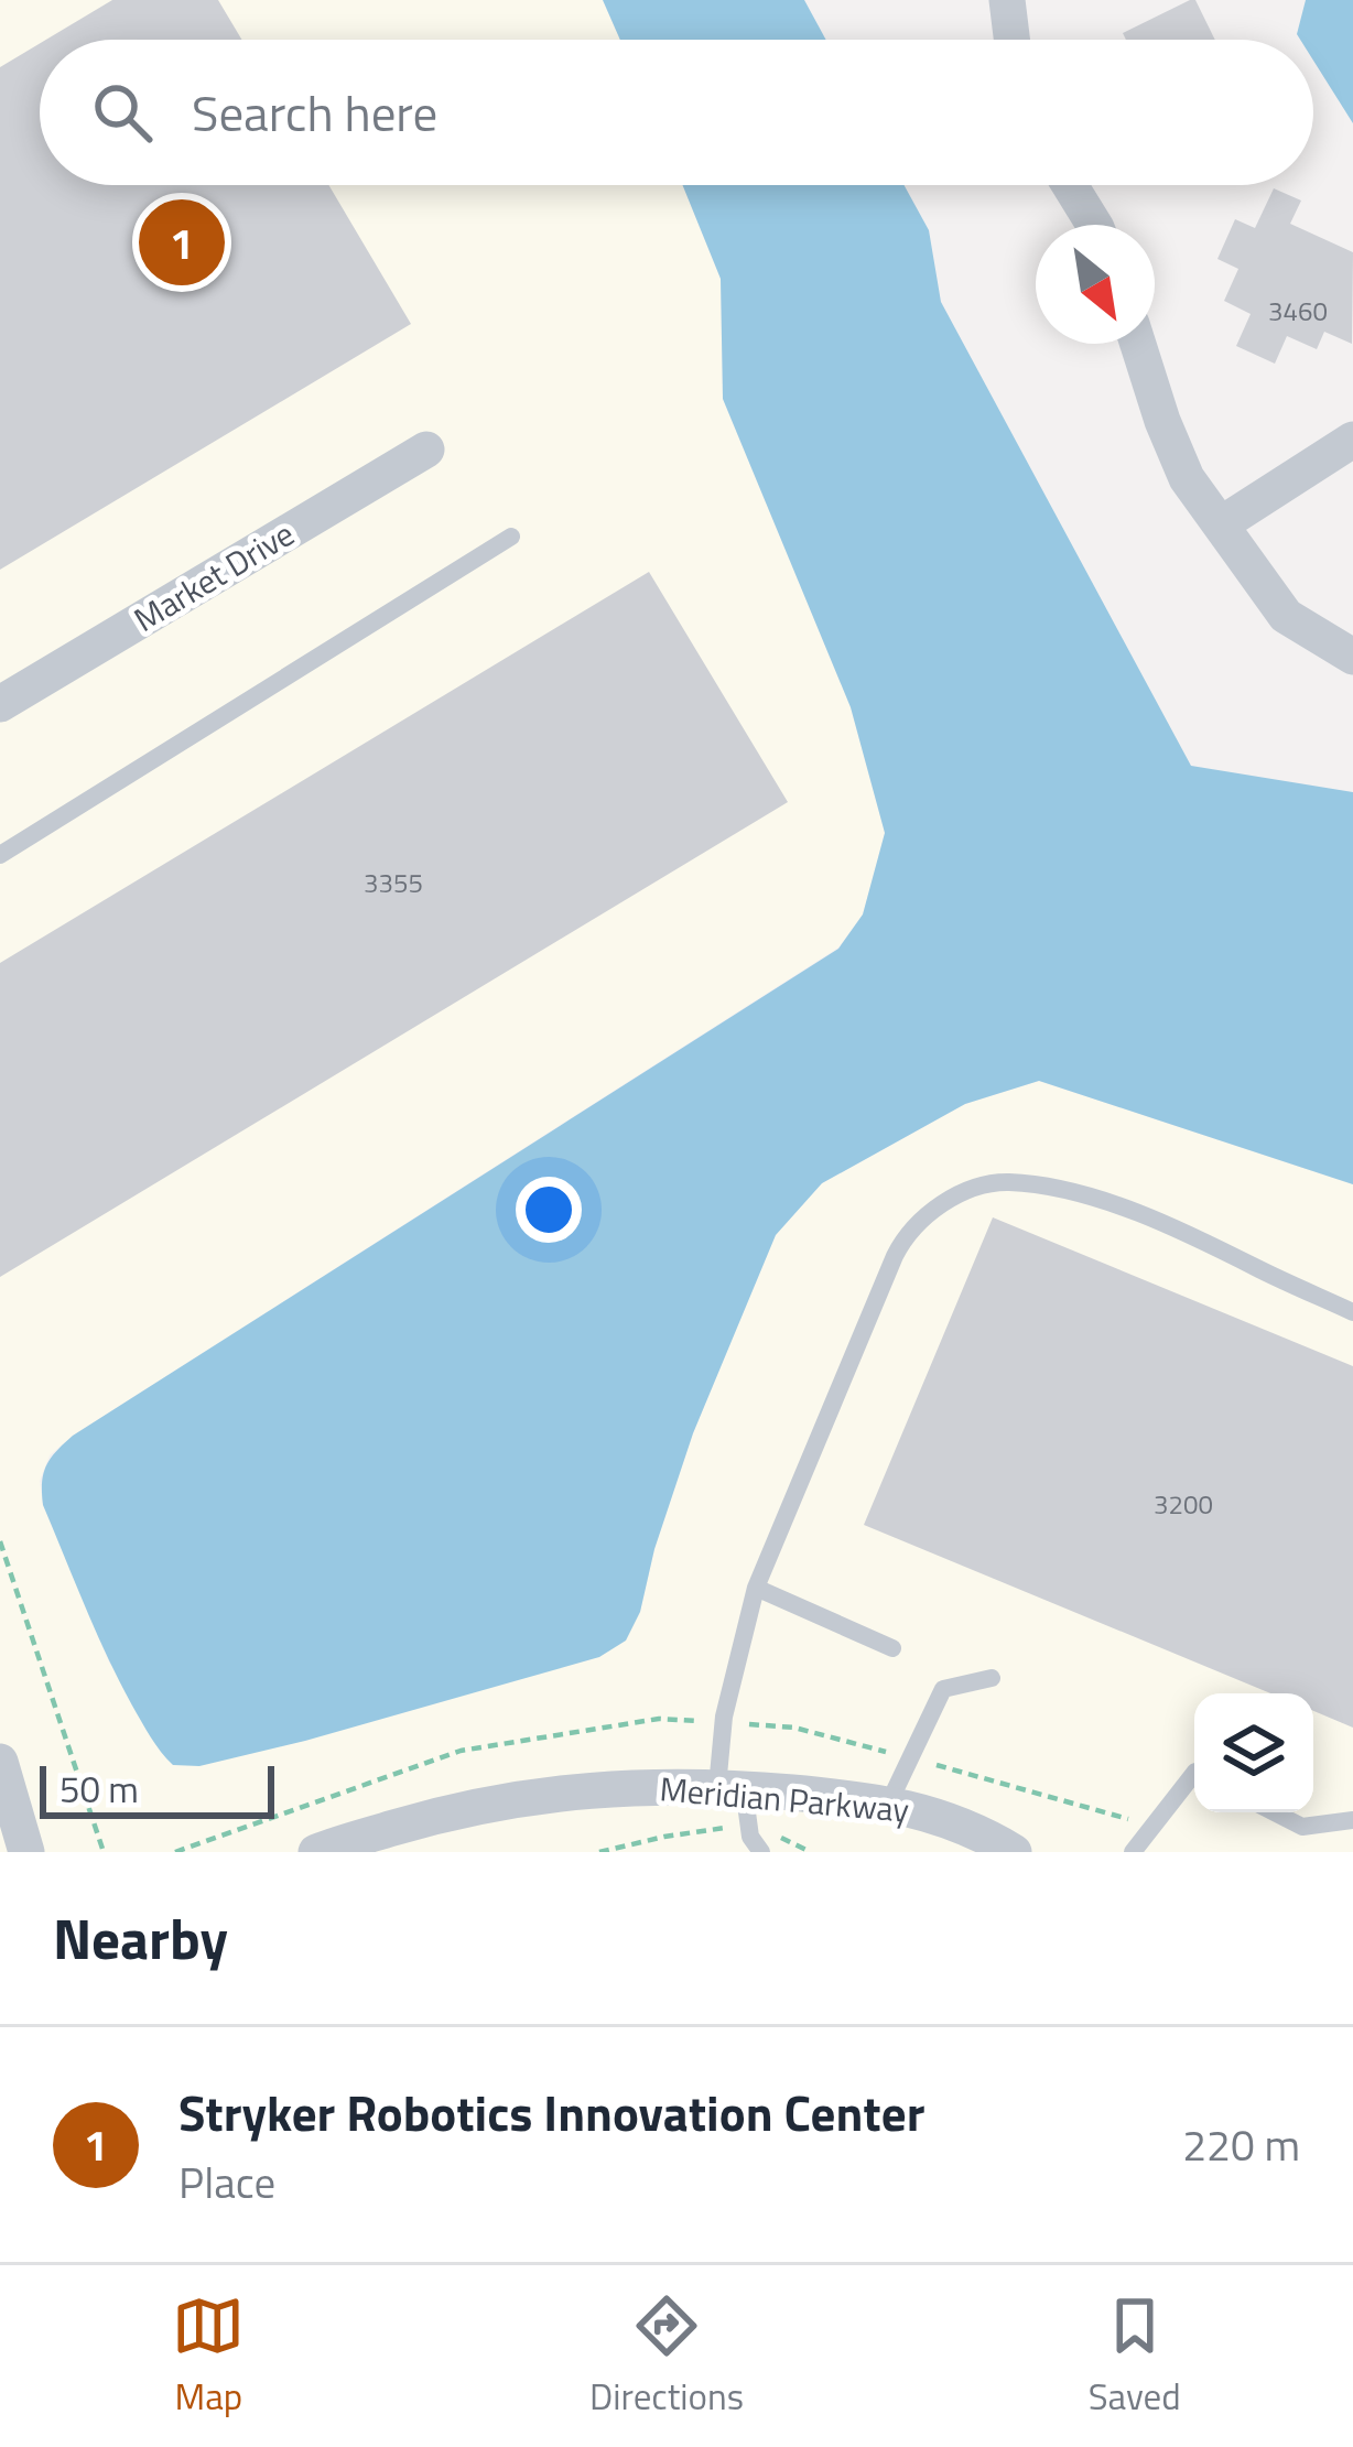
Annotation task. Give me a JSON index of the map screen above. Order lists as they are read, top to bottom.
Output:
{
  "streets": {
    "street": ["Market Drive", "Meridian Parkway"]
  },
  "house_numbers": ["3460", "3355", "3200"],
  "scale_bar": "50 m",
  "north": "bottom right",
  "page": {
    "search": "Search here",
    "pins": "1",
    "scale": "50 m",
    "heading": "Nearby",
    "list": [
      {
        "mark": "1",
        "name": "Stryker Robotics Innovation Center",
        "note": "Place",
        "value": "220 m"
      }
    ],
    "nav": ["Map", "Directions", "Saved"]
  }
}
